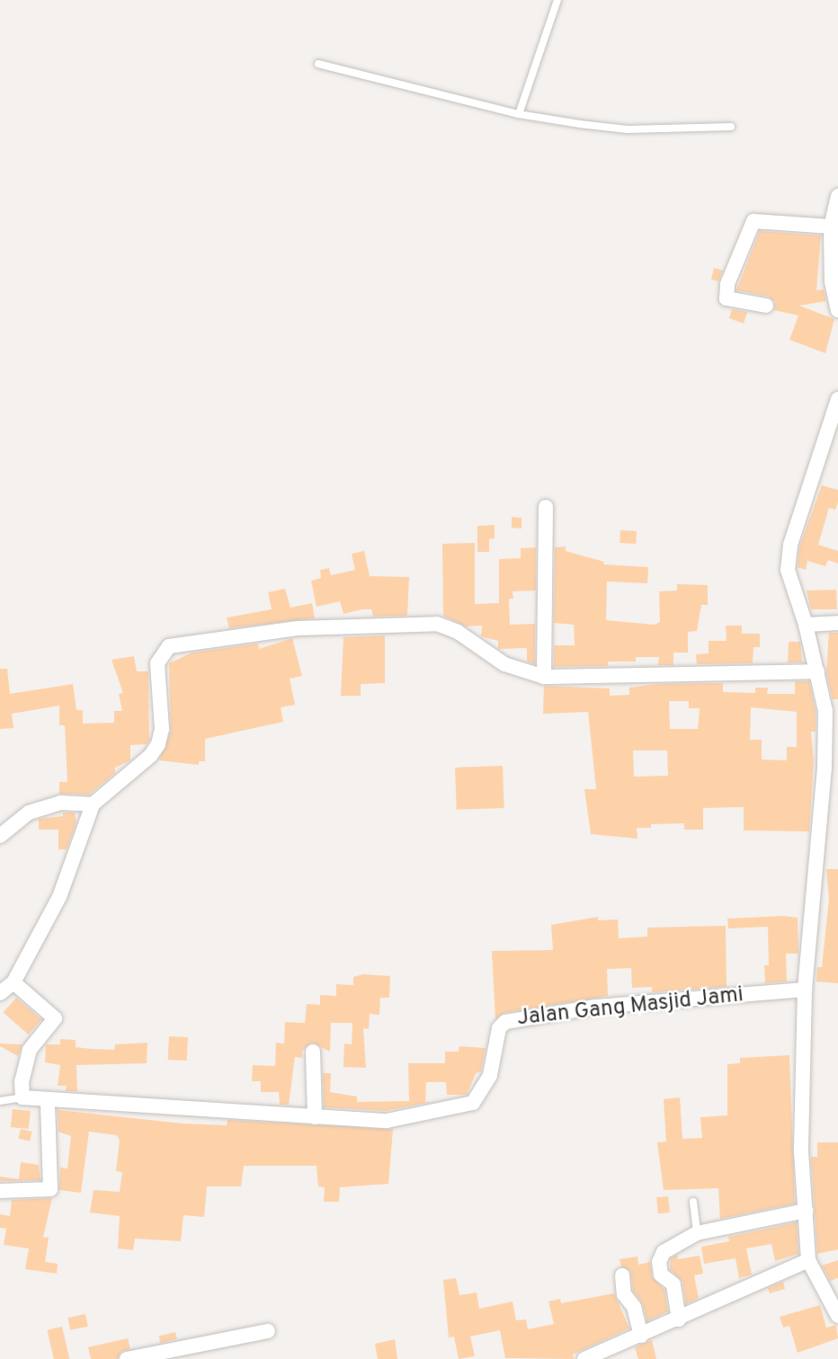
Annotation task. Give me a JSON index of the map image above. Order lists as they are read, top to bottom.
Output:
{
  "streets": {
    "street": ["Jalan Gang Masjid Jami"]
  }
}
